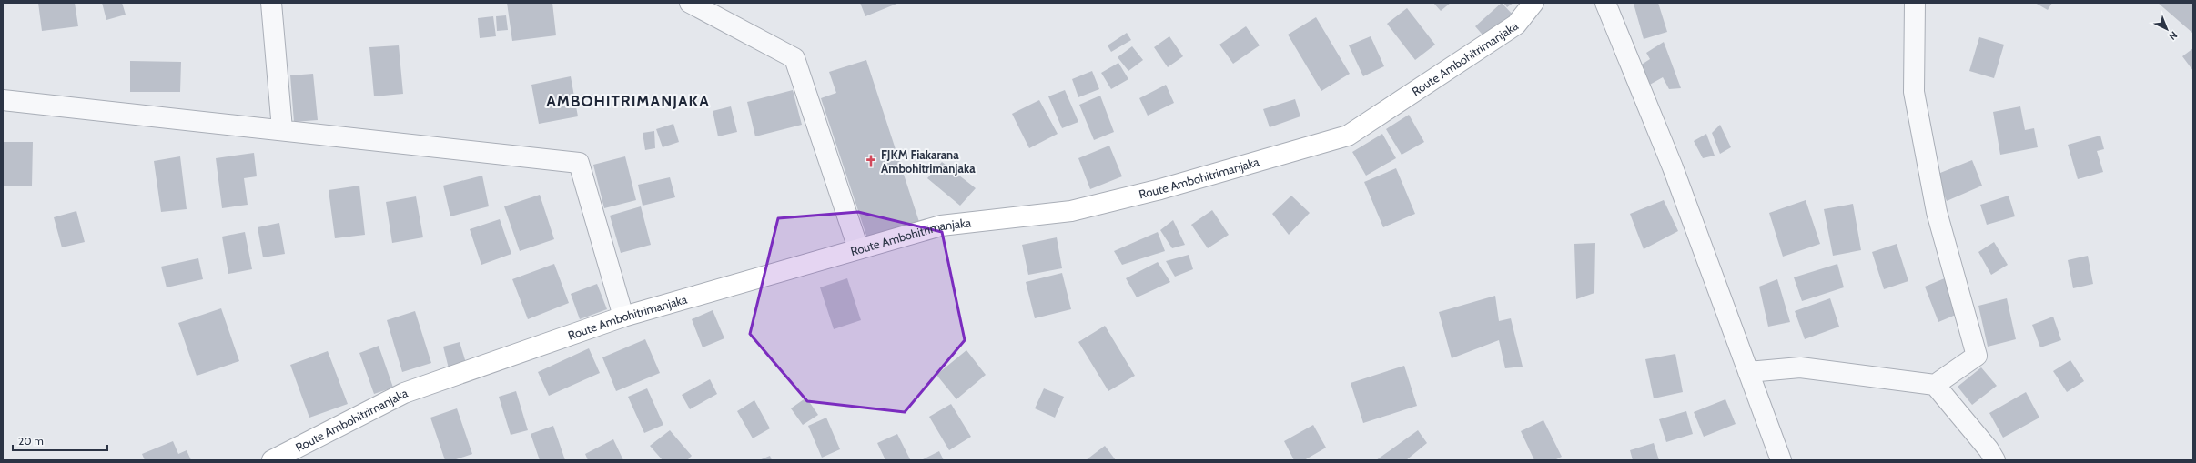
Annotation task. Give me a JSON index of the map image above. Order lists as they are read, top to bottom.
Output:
{
  "streets": {
    "street": ["Route Ambohitrimanjaka"]
  },
  "districts": ["AMBOHITRIMANJAKA"],
  "places": {
    "church": ["FJKM Fiakarana Ambohitrimanjaka"]
  },
  "scale_bar": "20 m",
  "north": "bottom right"
}
